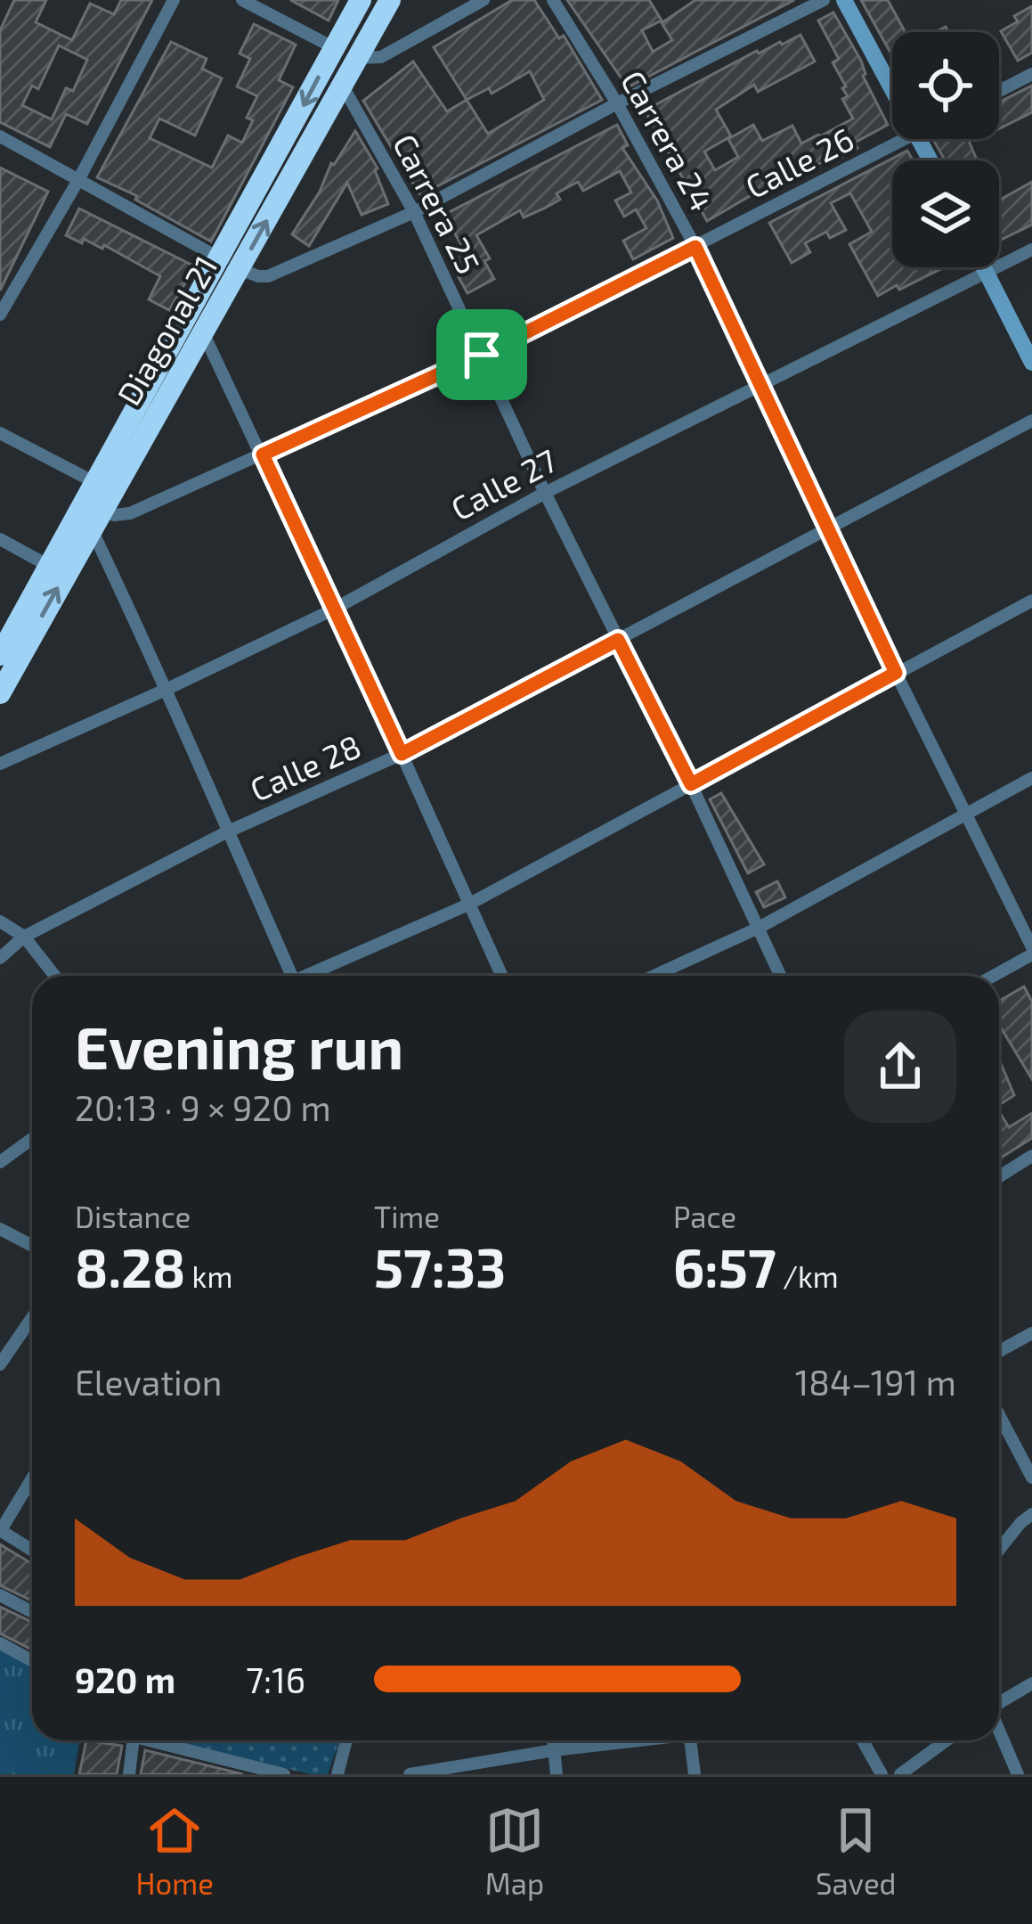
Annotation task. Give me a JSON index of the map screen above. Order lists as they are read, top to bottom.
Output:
{
  "streets": {
    "highway": ["Diagonal 21"],
    "street": [
      "Carrera 24",
      "Calle 26",
      "Carrera 25",
      "Calle 27",
      "Calle 28"
    ]
  },
  "crossings": [
    ["Carrera 24", "Calle 26"],
    ["Carrera 24", "Calle 27"],
    ["Carrera 24", "Calle 28"],
    ["Calle 26", "Carrera 25"],
    ["Calle 26", "Diagonal 21"],
    ["Carrera 25", "Diagonal 21"],
    ["Carrera 25", "Calle 27"],
    ["Carrera 25", "Calle 28"]
  ],
  "page": {
    "heading": ["Evening run", "20:13 · 9 × 920 m"],
    "stats": [
      ["Distance", "8.28 km"],
      ["Time", "57:33"],
      ["Pace", "6:57 /km"]
    ],
    "chart": ["Elevation", "184–191 m"],
    "list": [
      {
        "name": "920 m",
        "note": "7:16"
      }
    ],
    "tabs": ["Home", "Map", "Saved"]
  }
}
